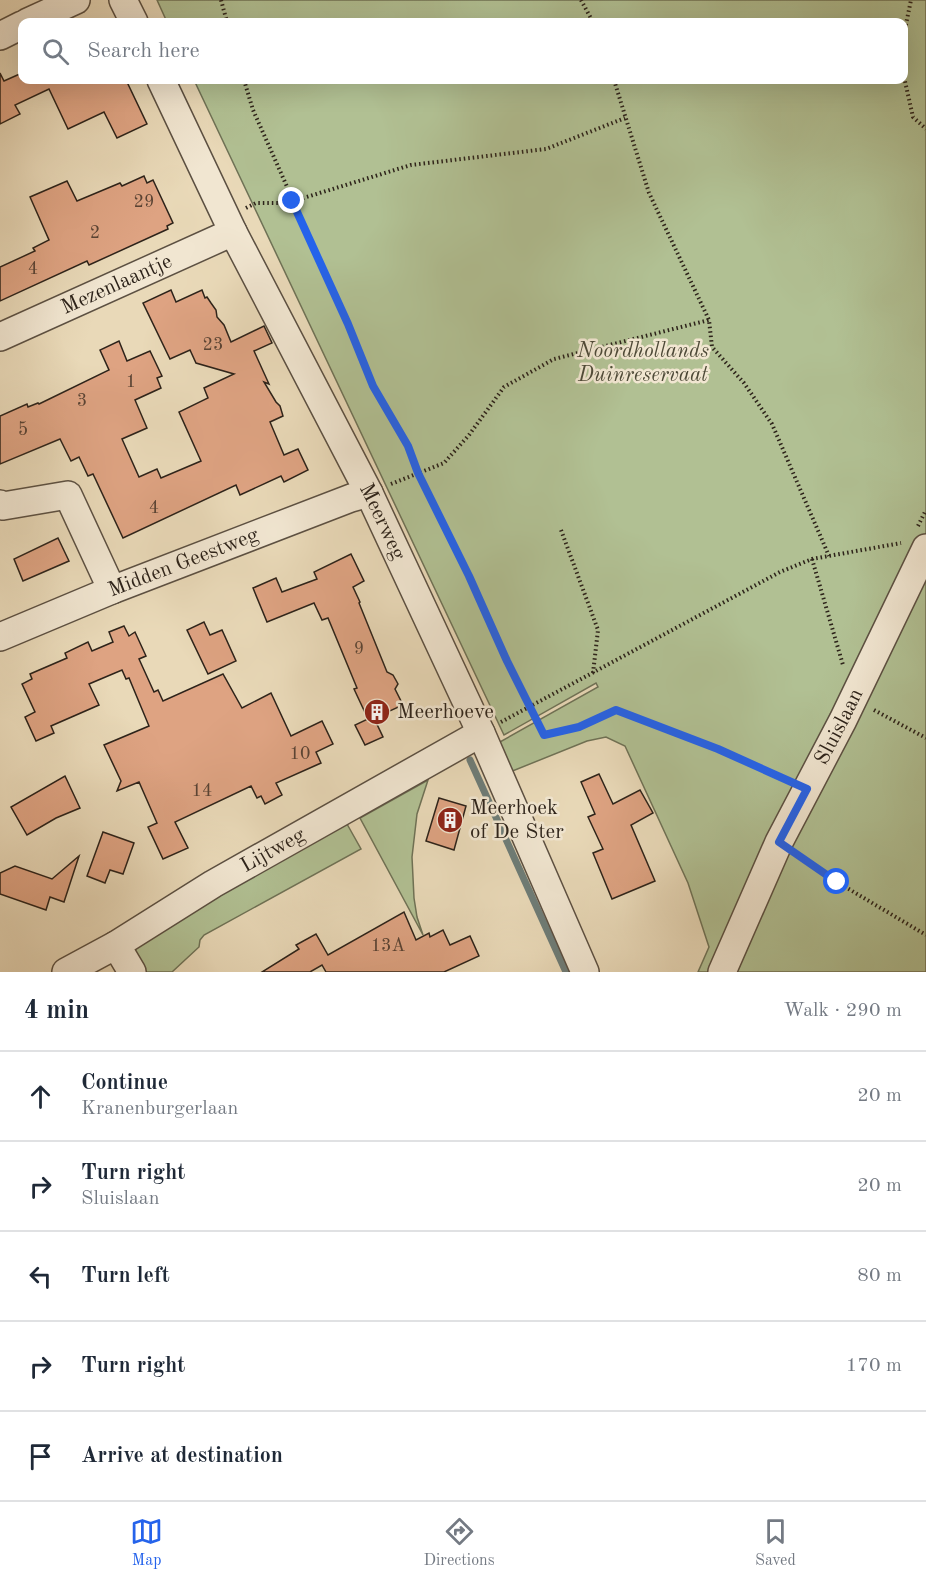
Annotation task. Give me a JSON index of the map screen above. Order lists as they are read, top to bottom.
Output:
{
  "streets": {
    "street": [
      "Mezenlaantje",
      "Meerweg",
      "Midden Geestweg",
      "Sluislaan",
      "Lijtweg"
    ]
  },
  "crossings": [
    ["Mezenlaantje", "Meerweg"],
    ["Meerweg", "Midden Geestweg"],
    ["Meerweg", "Lijtweg"]
  ],
  "parks": ["Noordhollands Duinreservaat"],
  "places": {
    "building": ["Meerhoeve", "Meerhoek of De Ster"]
  },
  "house_numbers": [
    "29",
    "2",
    "4",
    "23",
    "1",
    "3",
    "5",
    "4",
    "9",
    "10",
    "14",
    "13A"
  ],
  "page": {
    "search": "Search here",
    "heading": ["4 min", "Walk · 290 m"],
    "list": [
      ["Continue", "Kranenburgerlaan", "20 m"],
      ["Turn right", "Sluislaan", "20 m"],
      ["Turn left", "80 m"],
      ["Turn right", "170 m"],
      "Arrive at destination"
    ],
    "nav": ["Map", "Directions", "Saved"]
  }
}
